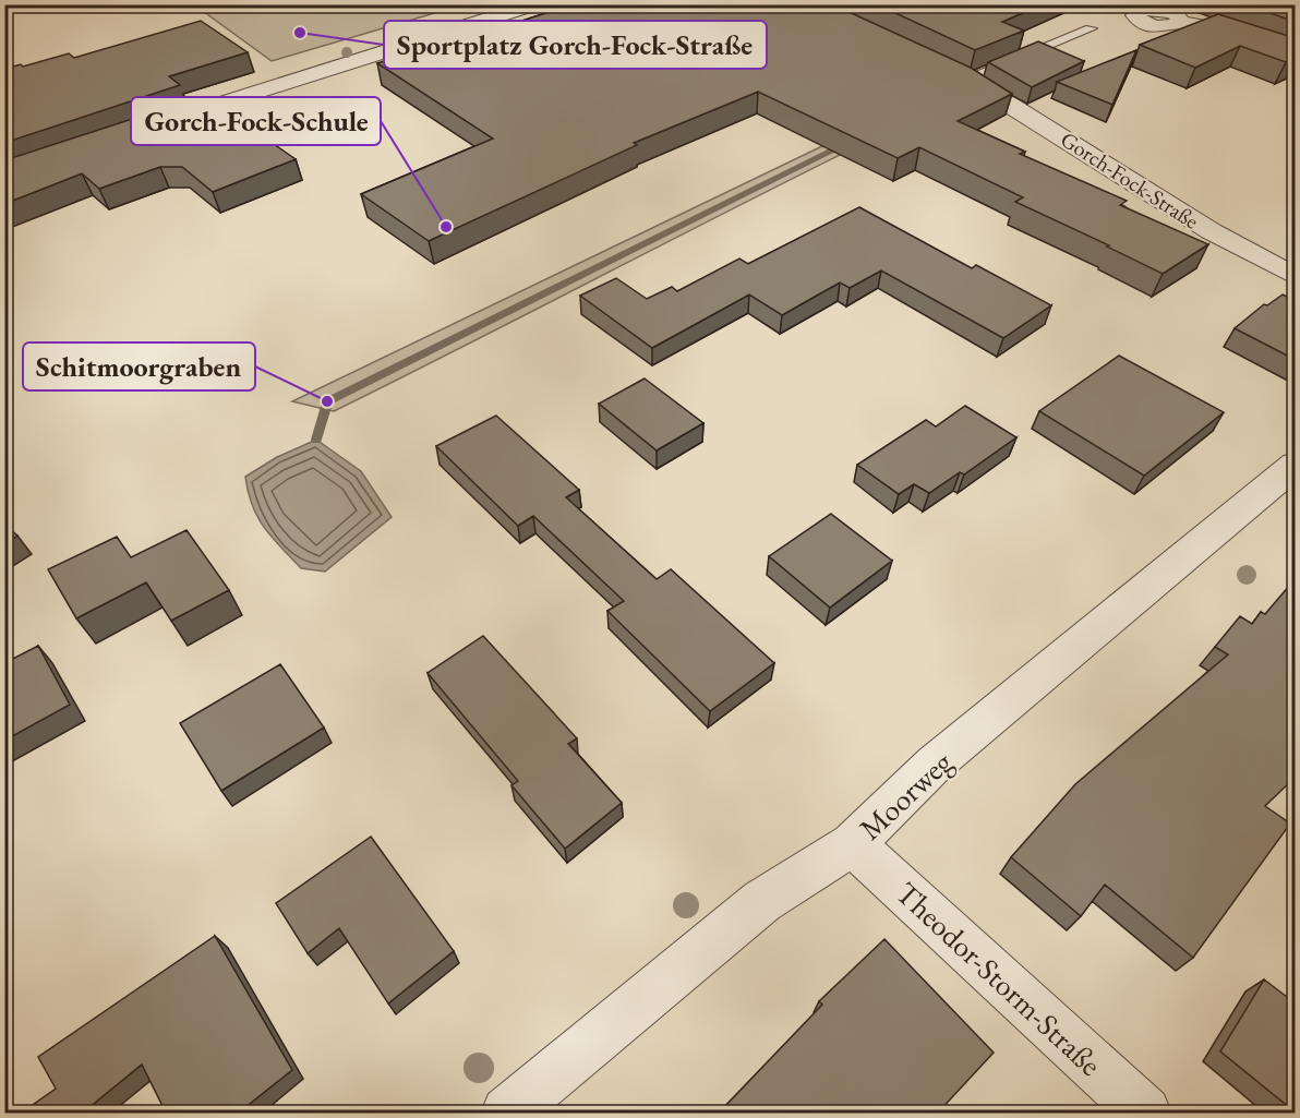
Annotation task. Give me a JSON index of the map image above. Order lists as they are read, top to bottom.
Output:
{
  "streets": {
    "street": ["Gorch-Fock-Straße", "Moorweg", "Theodor-Storm-Straße"]
  },
  "crossings": [
    ["Moorweg", "Theodor-Storm-Straße"]
  ],
  "places": ["Sportplatz Gorch-Fock-Straße", "Gorch-Fock-Schule", "Schitmoorgraben"]
}
